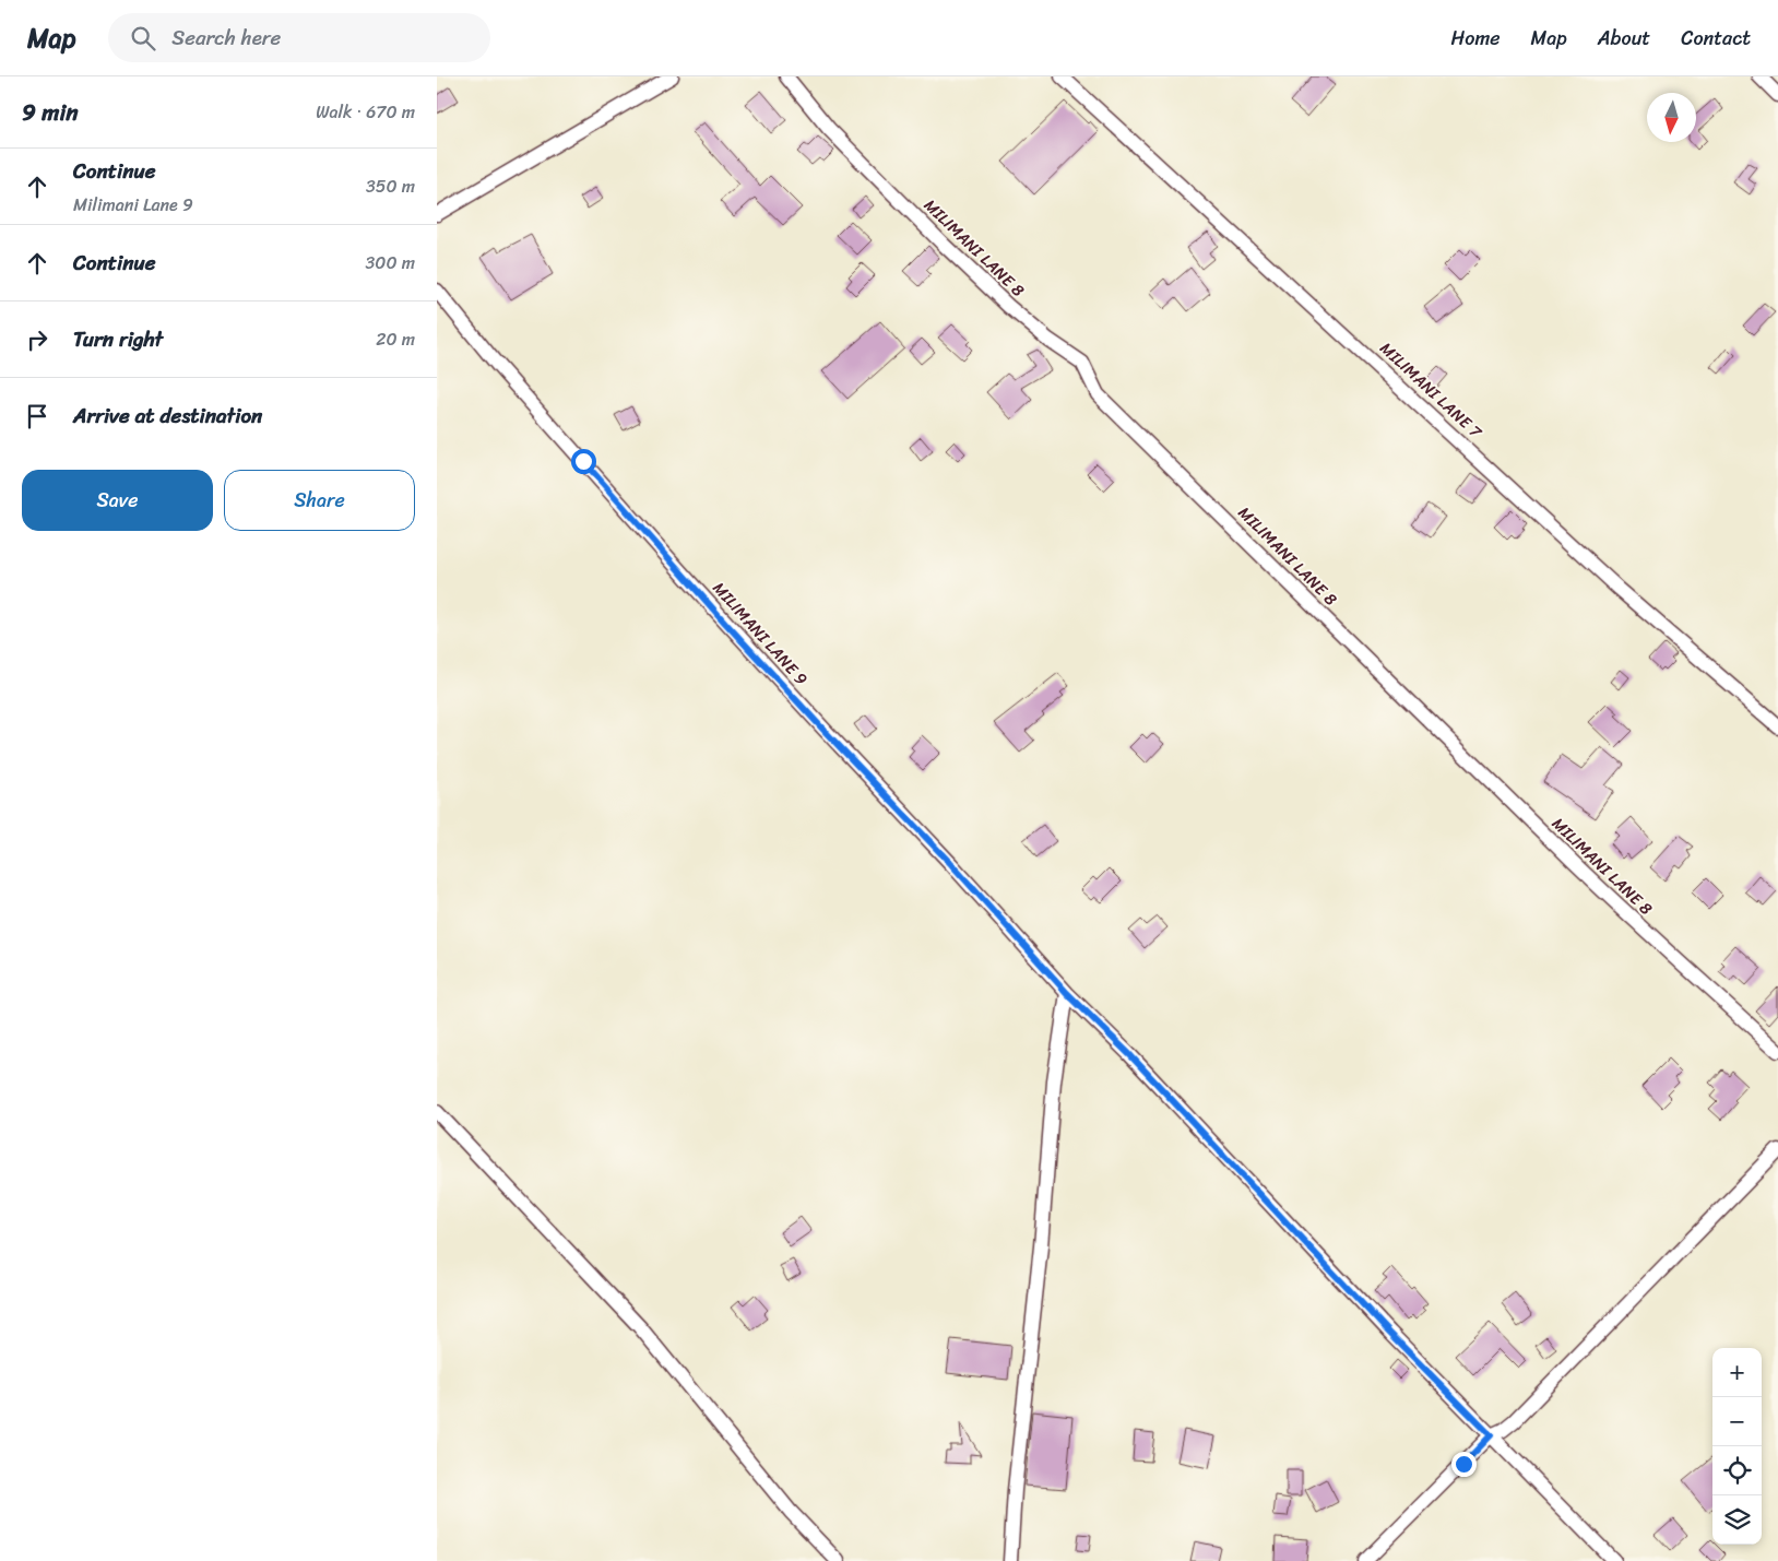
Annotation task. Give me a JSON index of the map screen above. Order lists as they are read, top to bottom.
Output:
{
  "streets": {
    "street": ["MILIMANI LANE 8", "MILIMANI LANE 7", "MILIMANI LANE 9"]
  },
  "north": "bottom",
  "page": {
    "header": "Map",
    "search": "Search here",
    "nav": [
      "Home",
      "Map",
      "About",
      "Contact"
    ],
    "heading": ["9 min", "Walk · 670 m"],
    "list": [
      ["Continue", "Milimani Lane 9", "350 m"],
      ["Continue", "300 m"],
      ["Turn right", "20 m"],
      "Arrive at destination"
    ],
    "buttons": ["Save", "Share"],
    "map_buttons": ["+", "−"]
  }
}
